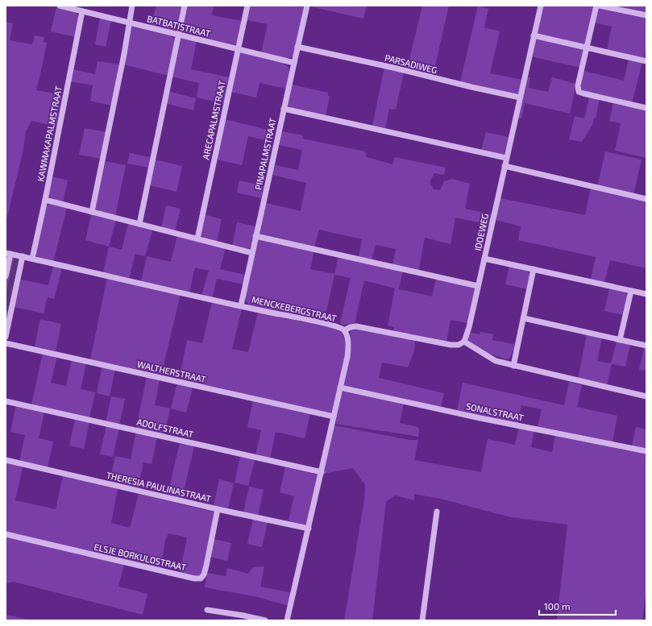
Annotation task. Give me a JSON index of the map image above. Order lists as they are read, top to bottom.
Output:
{
  "streets": {
    "street": [
      "BATBATISTRAAT",
      "PARSADIWEG",
      "ARECAPALMSTRAAT",
      "KAWMAKAPALMSTRAAT",
      "PINAPALMSTRAAT",
      "IDOEWEG",
      "MENCKEBERGSTRAAT",
      "WALTHERSTRAAT",
      "SONALSTRAAT",
      "ADOLFSTRAAT",
      "THERESIA PAULINASTRAAT",
      "ELSJE BORKULOSTRAAT"
    ]
  },
  "crossings": [
    ["BATBATISTRAAT", "ARECAPALMSTRAAT"],
    ["BATBATISTRAAT", "KAWMAKAPALMSTRAAT"],
    ["BATBATISTRAAT", "PINAPALMSTRAAT"],
    ["PARSADIWEG", "PINAPALMSTRAAT"],
    ["PARSADIWEG", "IDOEWEG"],
    ["KAWMAKAPALMSTRAAT", "MENCKEBERGSTRAAT"],
    ["PINAPALMSTRAAT", "MENCKEBERGSTRAAT"],
    ["MENCKEBERGSTRAAT", "WALTHERSTRAAT"],
    ["MENCKEBERGSTRAAT", "SONALSTRAAT"],
    ["MENCKEBERGSTRAAT", "ADOLFSTRAAT"],
    ["MENCKEBERGSTRAAT", "THERESIA PAULINASTRAAT"],
    ["THERESIA PAULINASTRAAT", "ELSJE BORKULOSTRAAT"]
  ],
  "scale_bar": "100 m"
}
